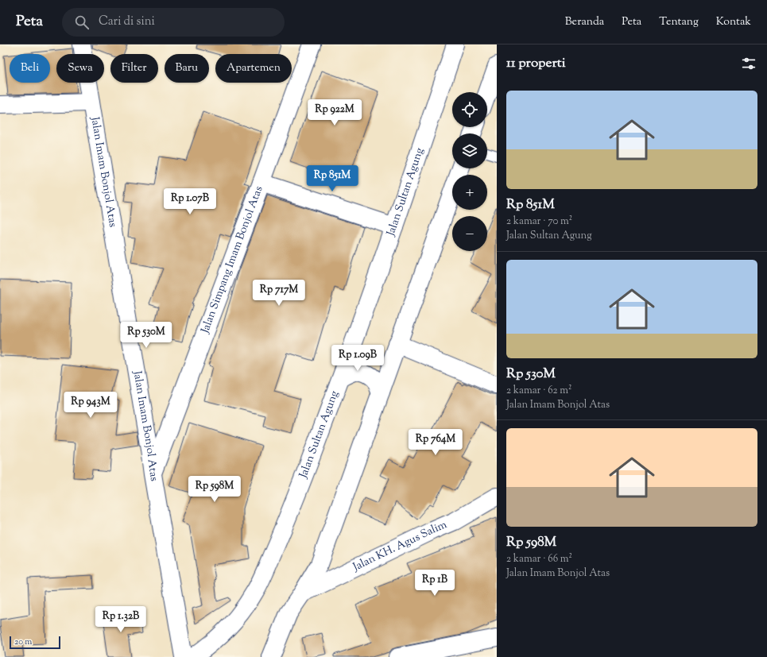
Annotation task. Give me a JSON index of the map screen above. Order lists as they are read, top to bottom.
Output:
{
  "streets": {
    "street": [
      "Jalan Imam Bonjol Atas",
      "Jalan Sultan Agung",
      "Jalan Simpang Imam Bonjol Atas",
      "Jalan KH. Agus Salim"
    ]
  },
  "crossings": [
    ["Jalan Imam Bonjol Atas", "Jalan Simpang Imam Bonjol Atas"]
  ],
  "scale_bar": "20 m",
  "page": {
    "header": "Peta",
    "search": "Cari di sini",
    "nav": [
      "Beranda",
      "Peta",
      "Tentang",
      "Kontak"
    ],
    "heading": "11 properti",
    "chip": [
      "Beli",
      "Sewa",
      "Filter",
      "Baru",
      "Apartemen"
    ],
    "list": [
      {
        "name": "Rp 851M",
        "note": "2 kamar · 70 m² · Jalan Sultan Agung"
      },
      {
        "name": "Rp 530M",
        "note": "2 kamar · 62 m² · Jalan Imam Bonjol Atas"
      },
      {
        "name": "Rp 598M",
        "note": "2 kamar · 66 m² · Jalan Imam Bonjol Atas"
      }
    ],
    "map_buttons": ["+", "−"],
    "price": [
      "Rp 922M",
      "Rp 851M",
      "Rp 1.07B",
      "Rp 717M",
      "Rp 530M",
      "Rp 1.09B",
      "Rp 943M",
      "Rp 764M",
      "Rp 598M",
      "Rp 1B",
      "Rp 1.32B"
    ],
    "scale": "20 m"
  }
}
